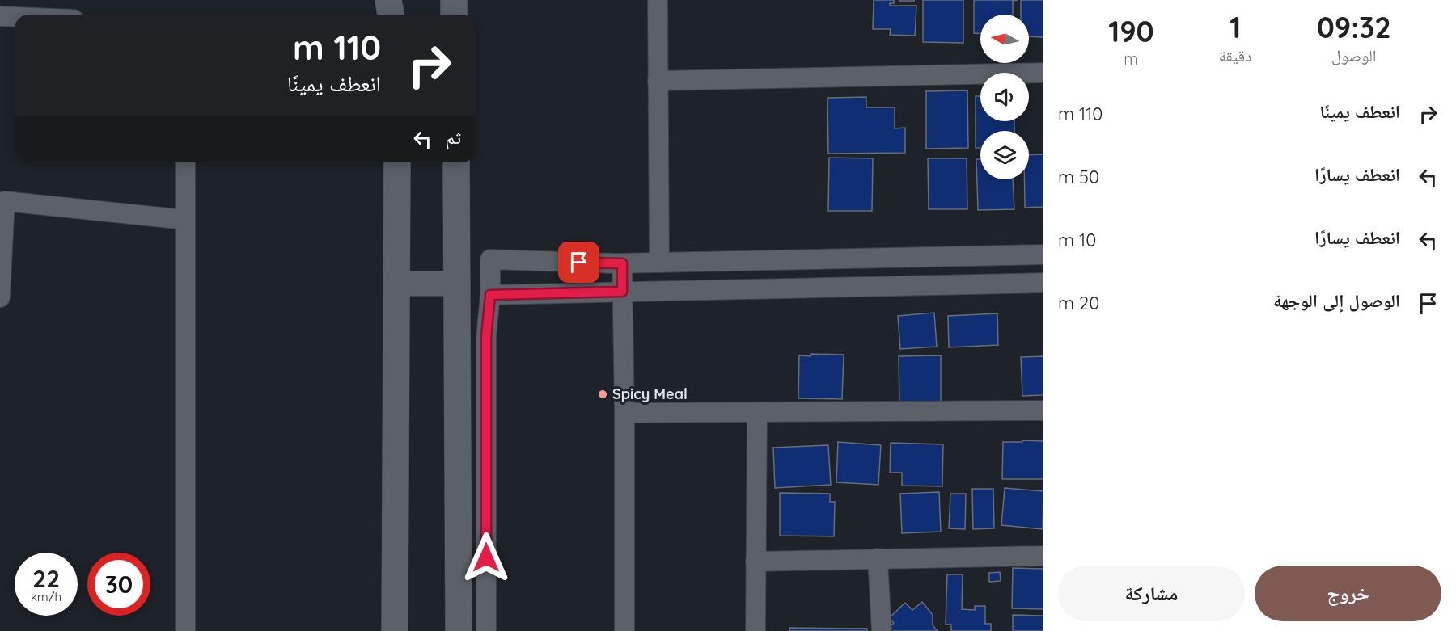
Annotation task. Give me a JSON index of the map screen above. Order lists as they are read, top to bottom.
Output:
{
  "places": ["Spicy Meal"],
  "north": "left",
  "page": {
    "eta": [
      "09:32",
      "الوصول",
      "1",
      "دقيقة",
      "190",
      "m"
    ],
    "turn": ["110 m", "انعطف يمينًا"],
    "list": [
      {
        "name": "انعطف يمينًا",
        "value": "110 m"
      },
      {
        "name": "انعطف يسارًا",
        "value": "50 m"
      },
      {
        "name": "انعطف يسارًا",
        "value": "10 m"
      },
      {
        "name": "الوصول إلى الوجهة",
        "value": "20 m"
      }
    ],
    "then": "ثم",
    "speed": "22 km/h",
    "limit": "30",
    "buttons": ["خروج", "مشاركة"]
  }
}
